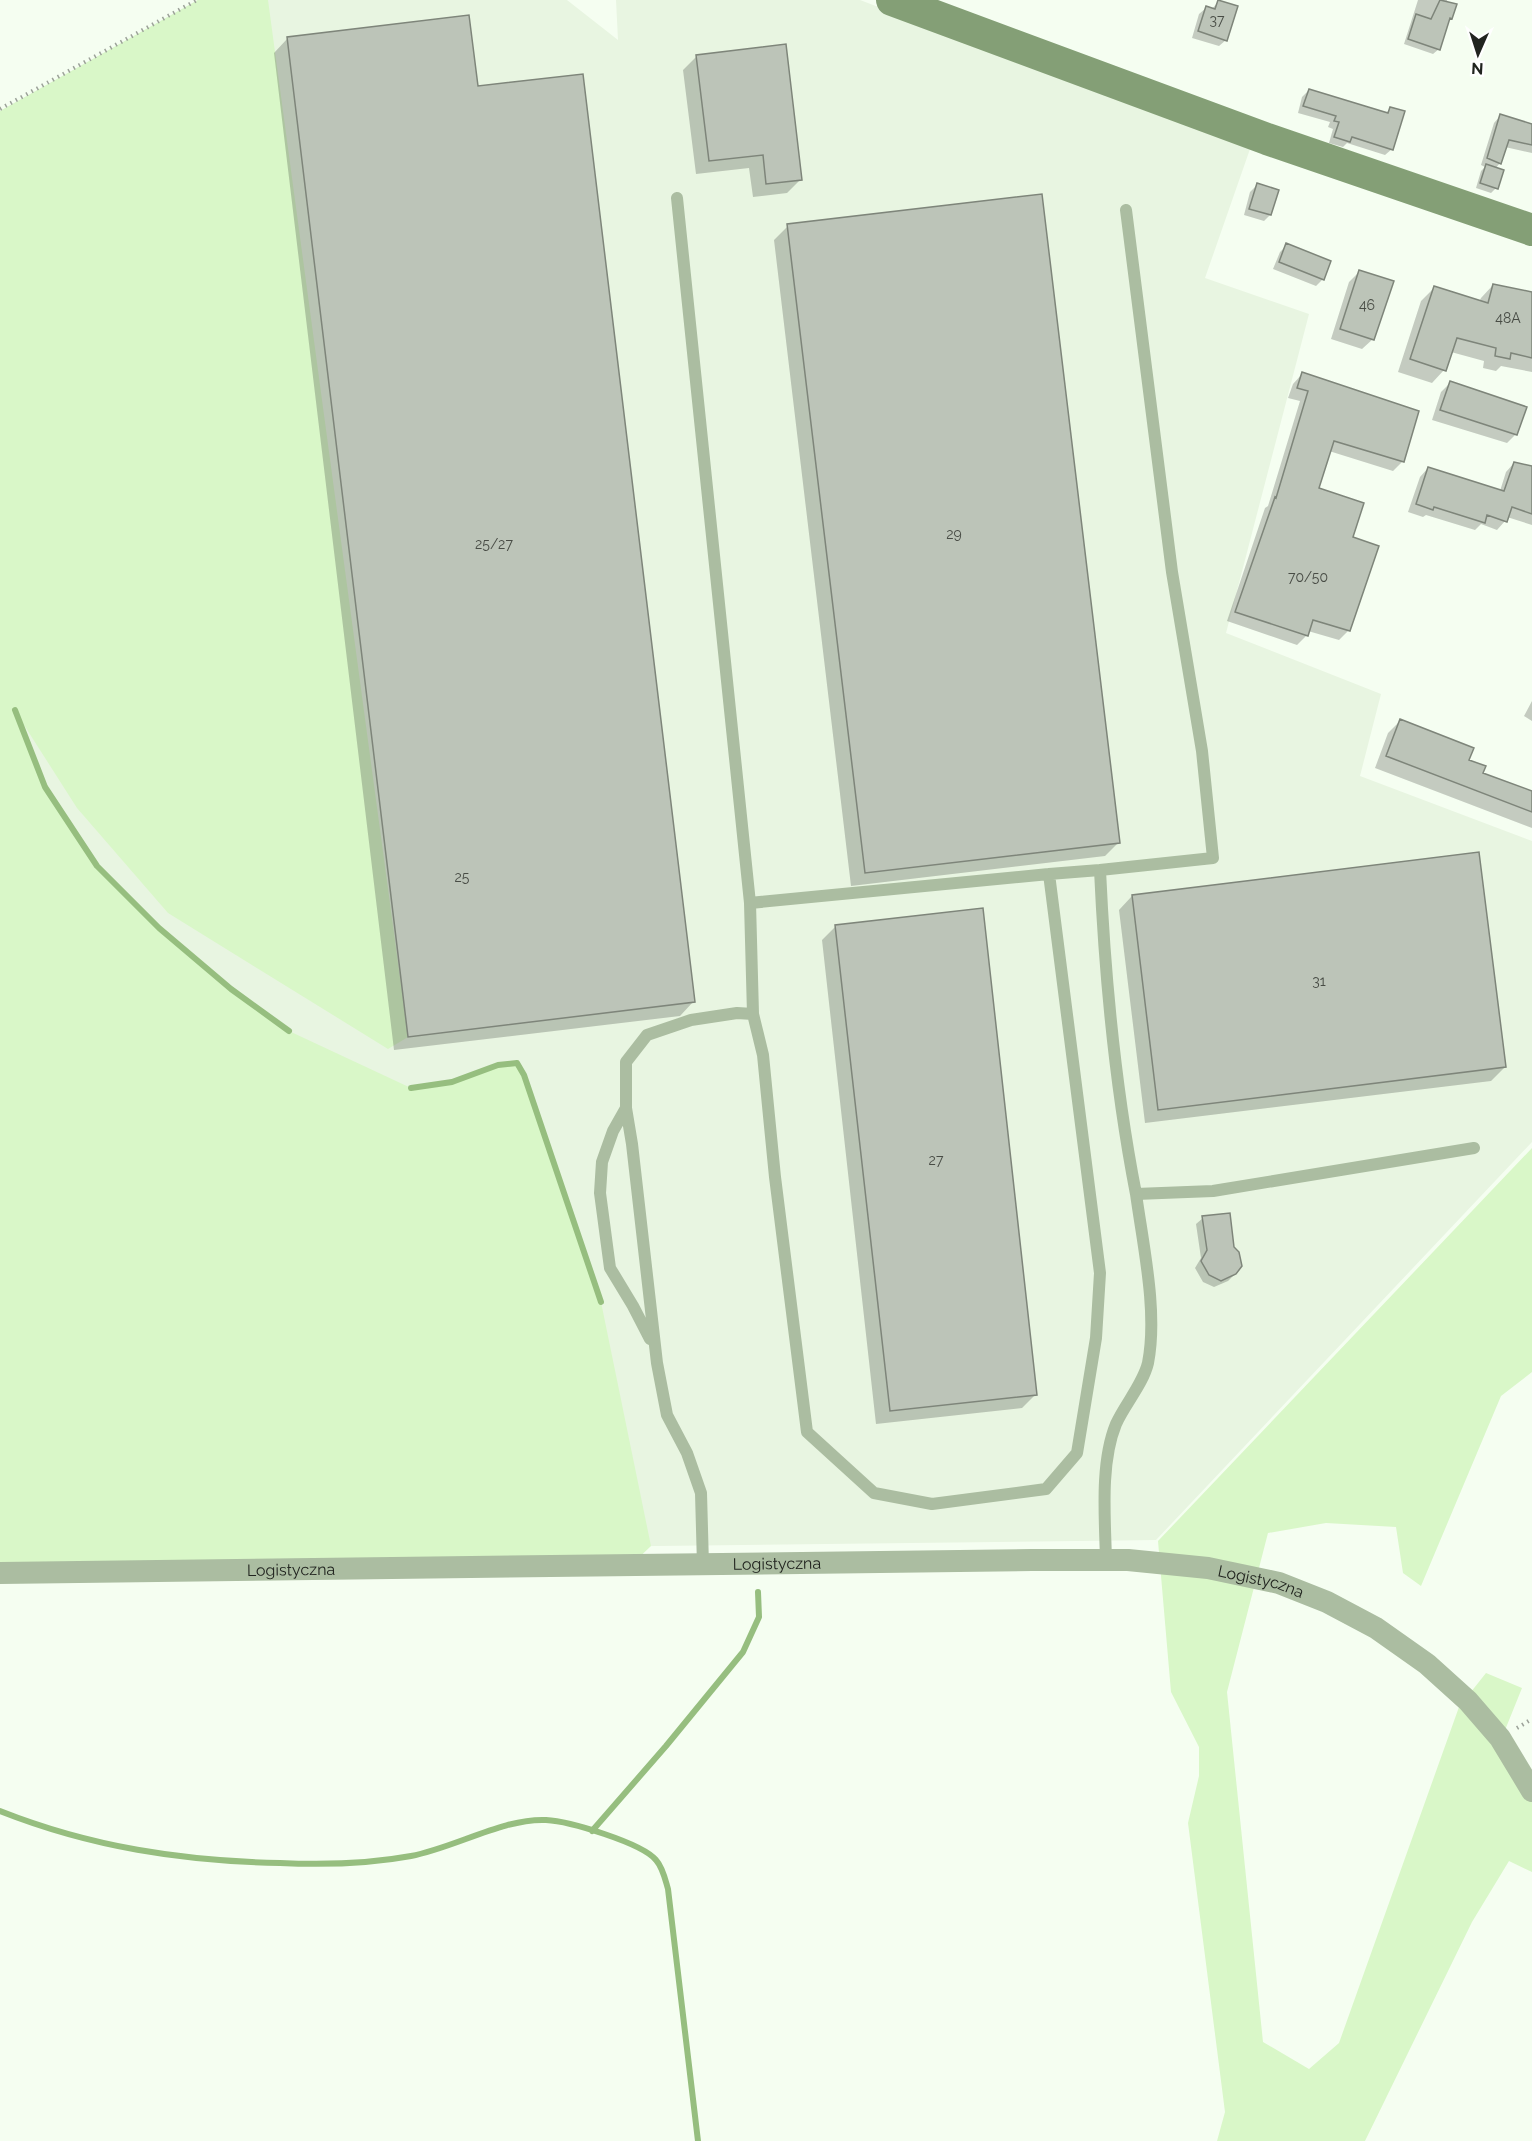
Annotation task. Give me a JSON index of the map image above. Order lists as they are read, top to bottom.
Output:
{
  "streets": {
    "street": ["Logistyczna"]
  },
  "house_numbers": [
    "37",
    "46",
    "48A",
    "29",
    "25/27",
    "70/50",
    "25",
    "31",
    "27"
  ],
  "north": "bottom"
}
